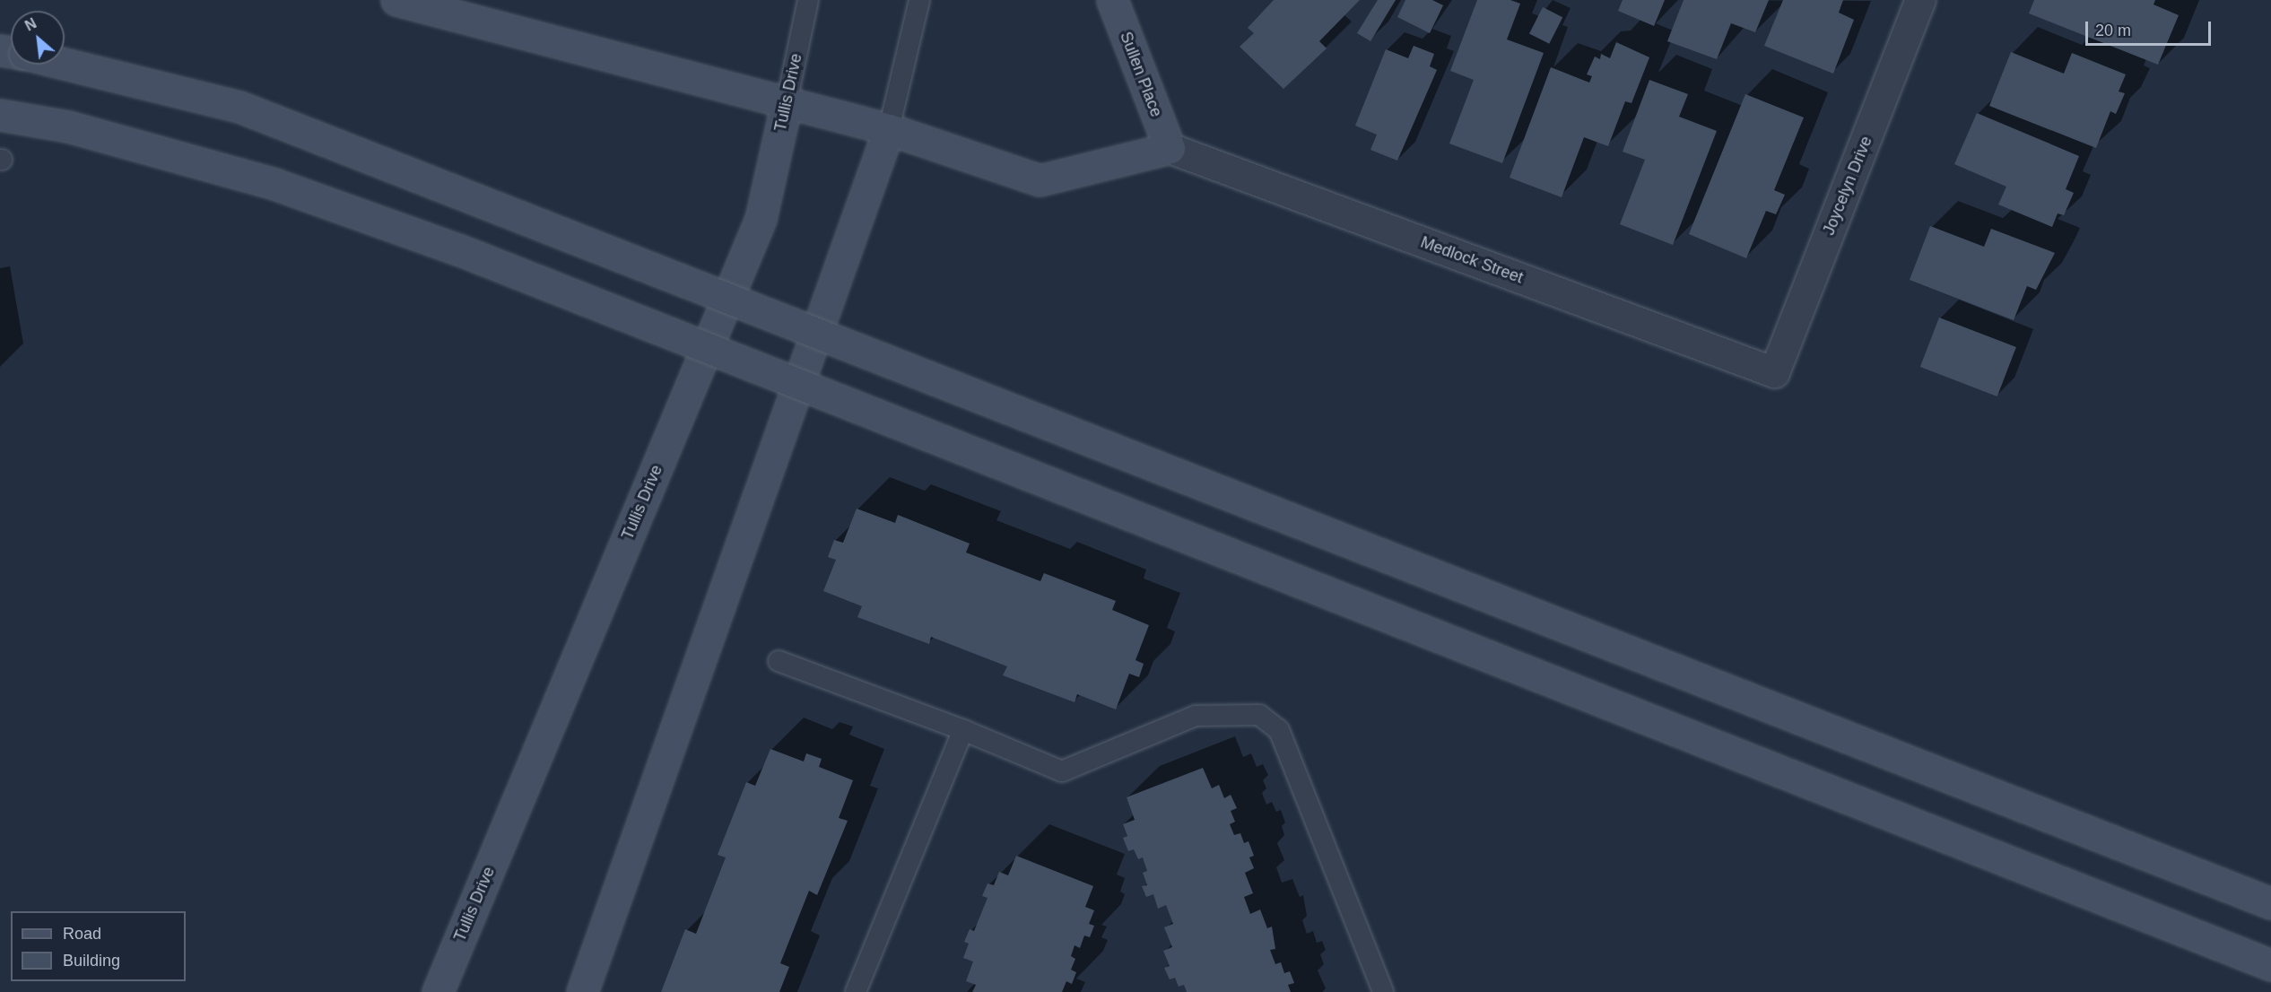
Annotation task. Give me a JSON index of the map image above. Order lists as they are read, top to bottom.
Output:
{
  "streets": {
    "main road": ["Sullen Place", "Tullis Drive"],
    "street": ["Joycelyn Drive", "Medlock Street"]
  },
  "crossings": [
    ["Sullen Place", "Medlock Street"],
    ["Joycelyn Drive", "Medlock Street"]
  ],
  "legend": ["Road", "Building"],
  "scale_bar": "20 m",
  "north": "top left"
}
